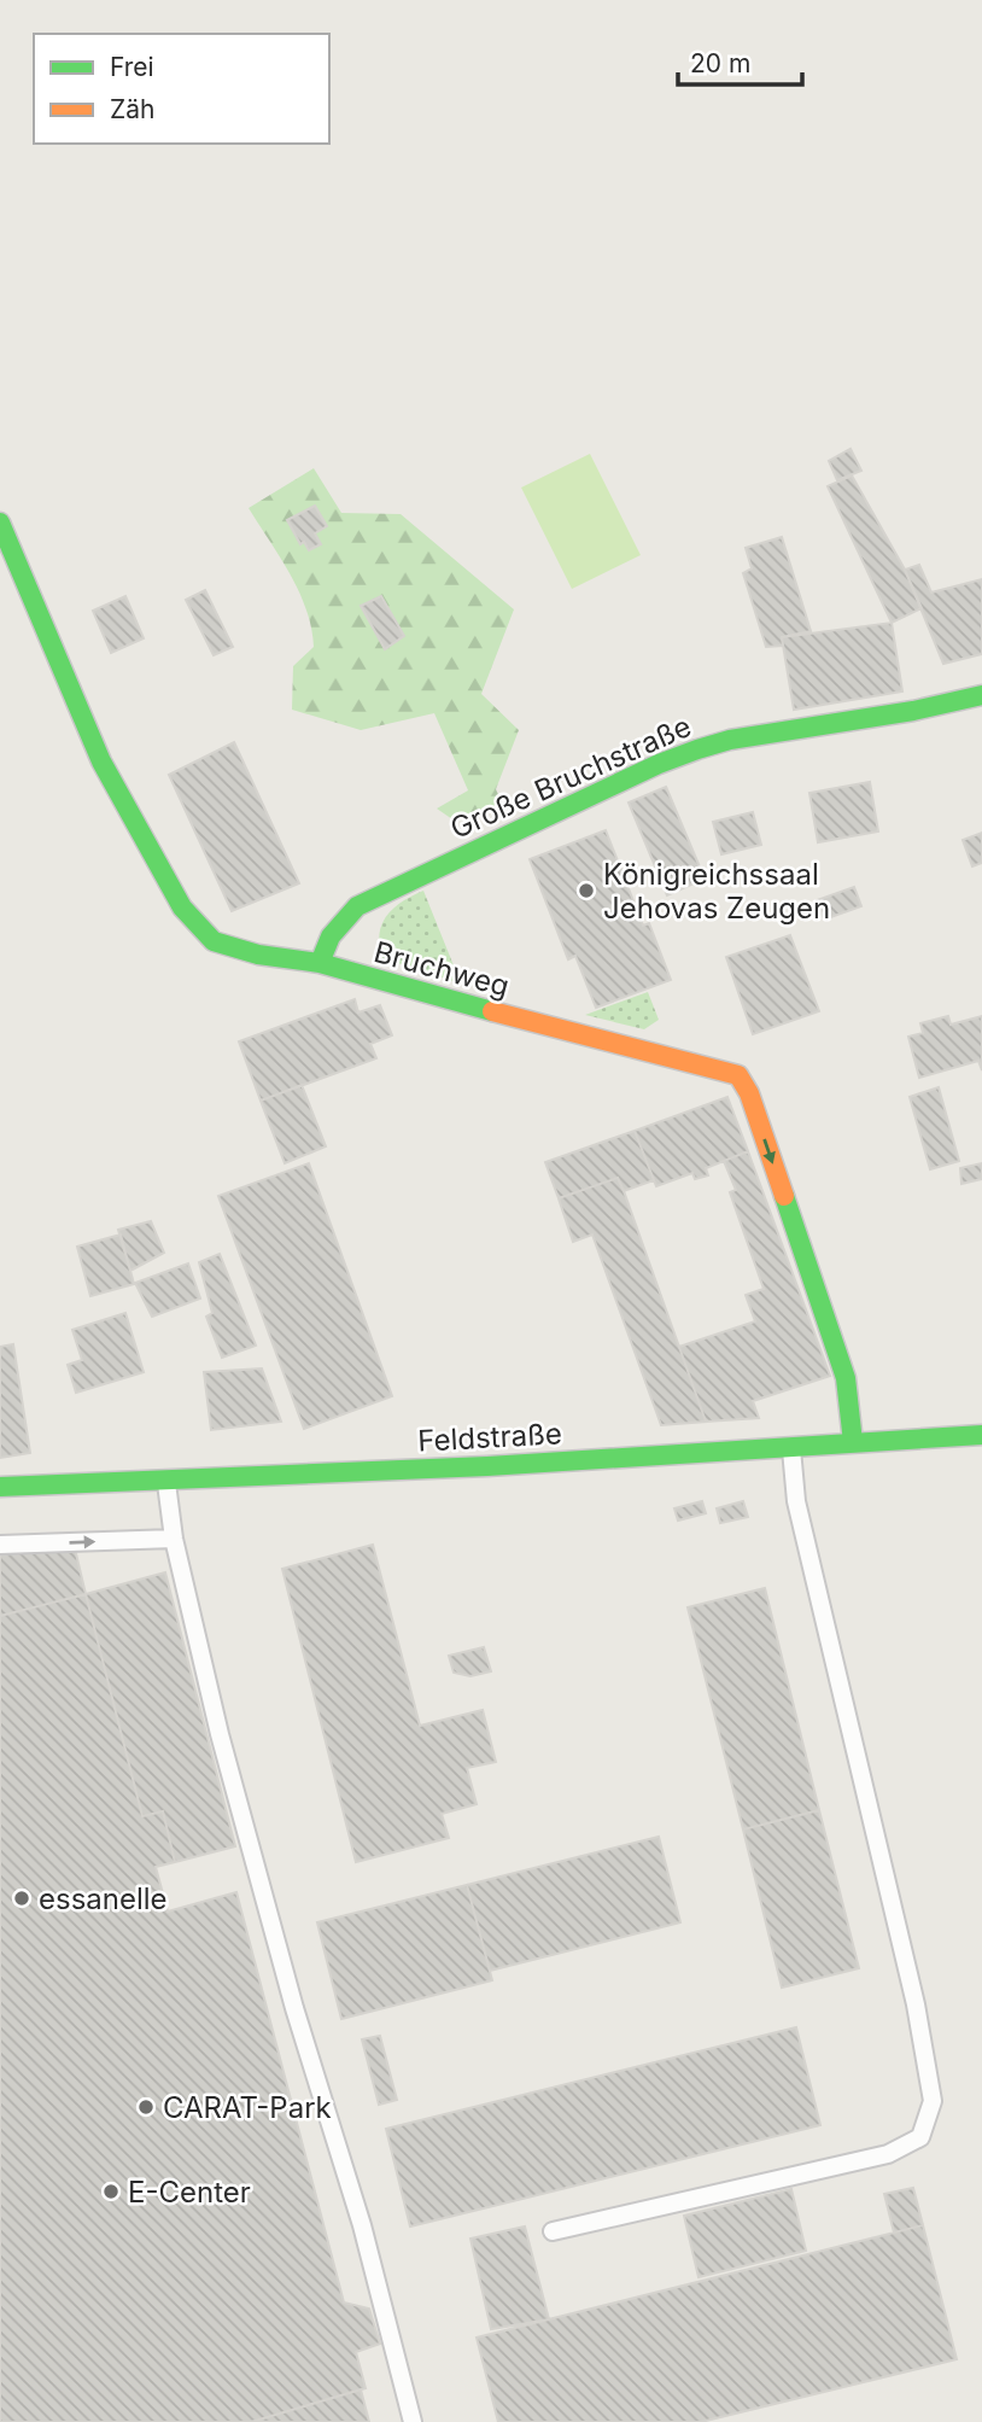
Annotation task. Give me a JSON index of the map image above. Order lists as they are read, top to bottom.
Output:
{
  "streets": {
    "street": ["Große Bruchstraße", "Bruchweg", "Feldstraße"]
  },
  "crossings": [
    ["Große Bruchstraße", "Bruchweg"],
    ["Bruchweg", "Feldstraße"]
  ],
  "one_way": ["Bruchweg"],
  "places": [
    "Königreichssaal Jehovas Zeugen",
    "essanelle",
    "CARAT-Park",
    "E-Center"
  ],
  "legend": ["Frei", "Zäh"],
  "scale_bar": "20 m"
}
